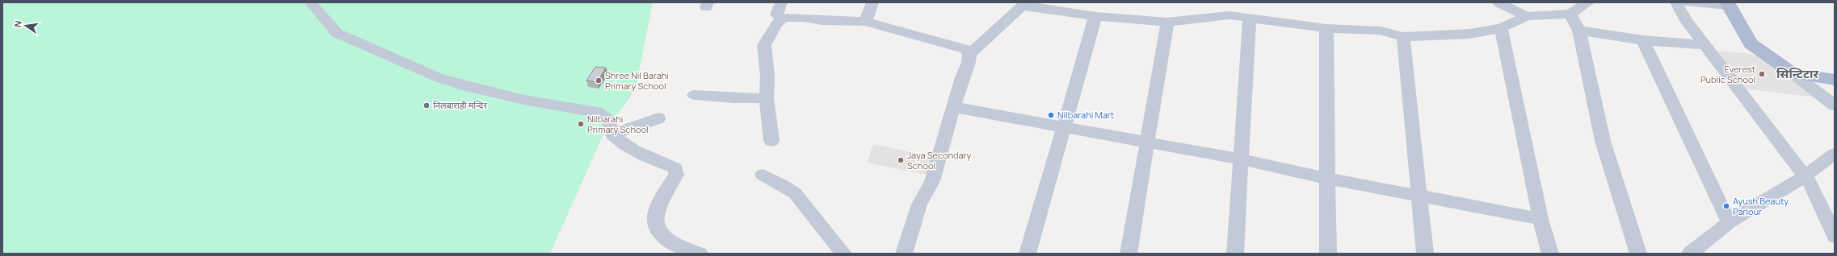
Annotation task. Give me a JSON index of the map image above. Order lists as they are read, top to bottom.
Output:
{
  "districts": ["सिन्टिटार"],
  "places": [
    "Everest Public School",
    "Shree Nil Barahi Primary School",
    "निलबाराही मन्दिर",
    "Nilbarahi Mart",
    "Nilbarahi Primary School",
    "Jaya Secondary School",
    "Ayush Beauty Parlour"
  ],
  "north": "left"
}
